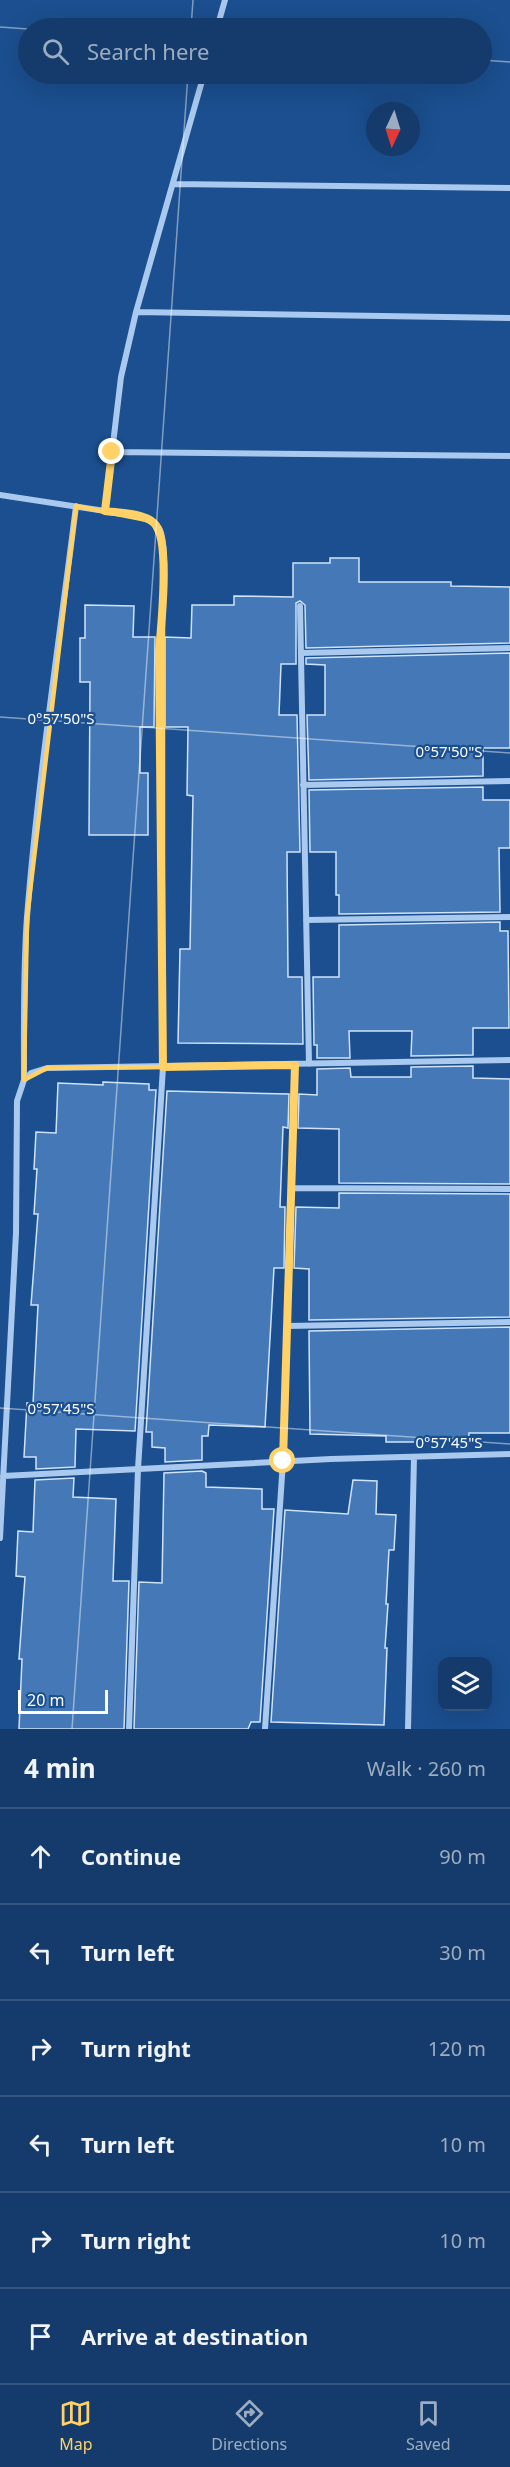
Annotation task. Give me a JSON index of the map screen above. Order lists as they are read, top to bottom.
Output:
{
  "scale_bar": "20 m",
  "north": "bottom",
  "page": {
    "search": "Search here",
    "scale": "20 m",
    "heading": ["4 min", "Walk · 260 m"],
    "list": [
      ["Continue", "90 m"],
      ["Turn left", "30 m"],
      ["Turn right", "120 m"],
      ["Turn left", "10 m"],
      ["Turn right", "10 m"],
      "Arrive at destination"
    ],
    "nav": ["Map", "Directions", "Saved"]
  },
  "coordinates": ["0°57'50\"S", "0°57'45\"S"]
}
